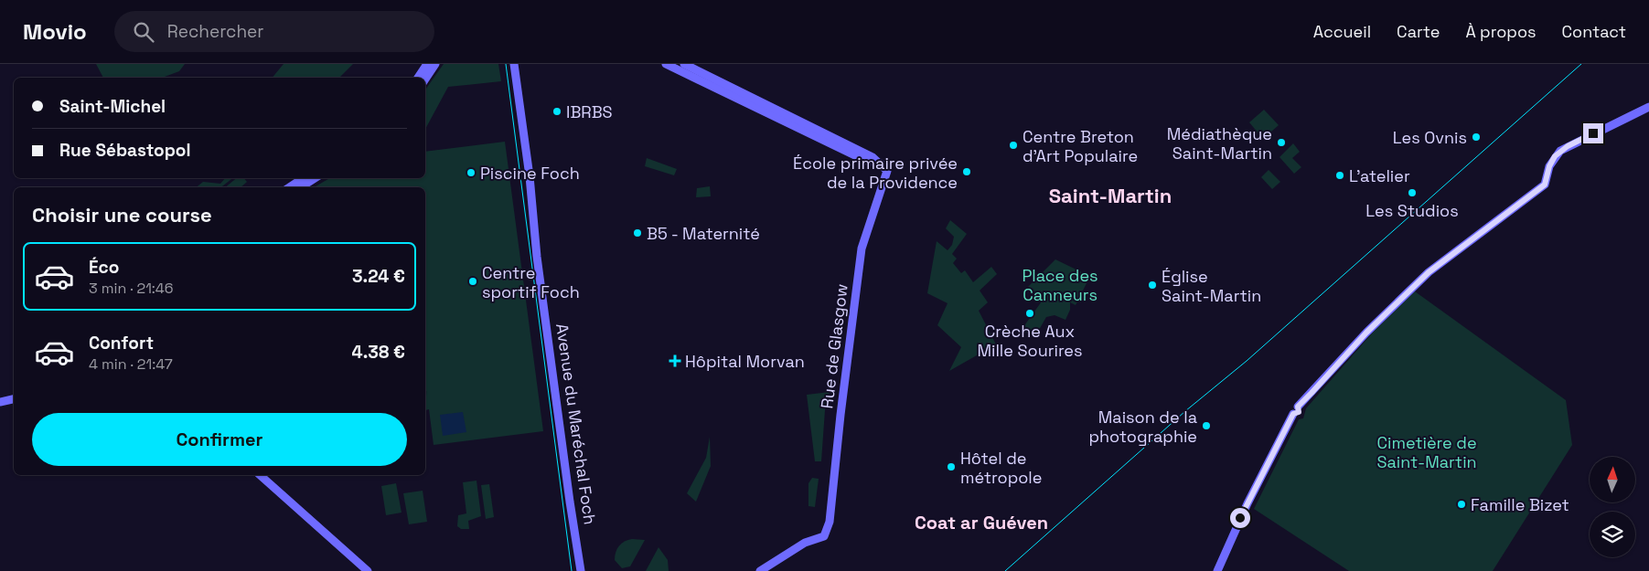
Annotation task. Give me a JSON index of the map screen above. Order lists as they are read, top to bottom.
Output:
{
  "streets": {
    "main road": ["Rue de Glasgow", "Avenue du Maréchal Foch"]
  },
  "districts": ["Saint-Martin", "Coat ar Guéven"],
  "parks": ["Place des Canneurs", "Cimetière de Saint-Martin"],
  "places": {
    "other": [
      "IBRBS",
      "Les Ovnis",
      "Médiathèque Saint-Martin",
      "Centre Breton d'Art Populaire",
      "École primaire privée de la Providence",
      "Piscine Foch",
      "L’atelier",
      "Les Studios",
      "B5 - Maternité",
      "Centre sportif Foch",
      "Église Saint-Martin",
      "Crèche Aux Mille Sourires",
      "Maison de la photographie",
      "Hôtel de métropole",
      "Famille Bizet"
    ],
    "health": ["Hôpital Morvan"]
  },
  "north": "top",
  "page": {
    "header": "Movio",
    "search": "Rechercher",
    "nav": [
      "Accueil",
      "Carte",
      "À propos",
      "Contact"
    ],
    "banner": ["Saint-Michel", "Rue Sébastopol"],
    "heading": "Choisir une course",
    "list": [
      {
        "name": "Éco",
        "note": "3 min · 21:46",
        "value": "3.24 €"
      },
      {
        "name": "Confort",
        "note": "4 min · 21:47",
        "value": "4.38 €"
      }
    ],
    "buttons": "Confirmer"
  }
}
